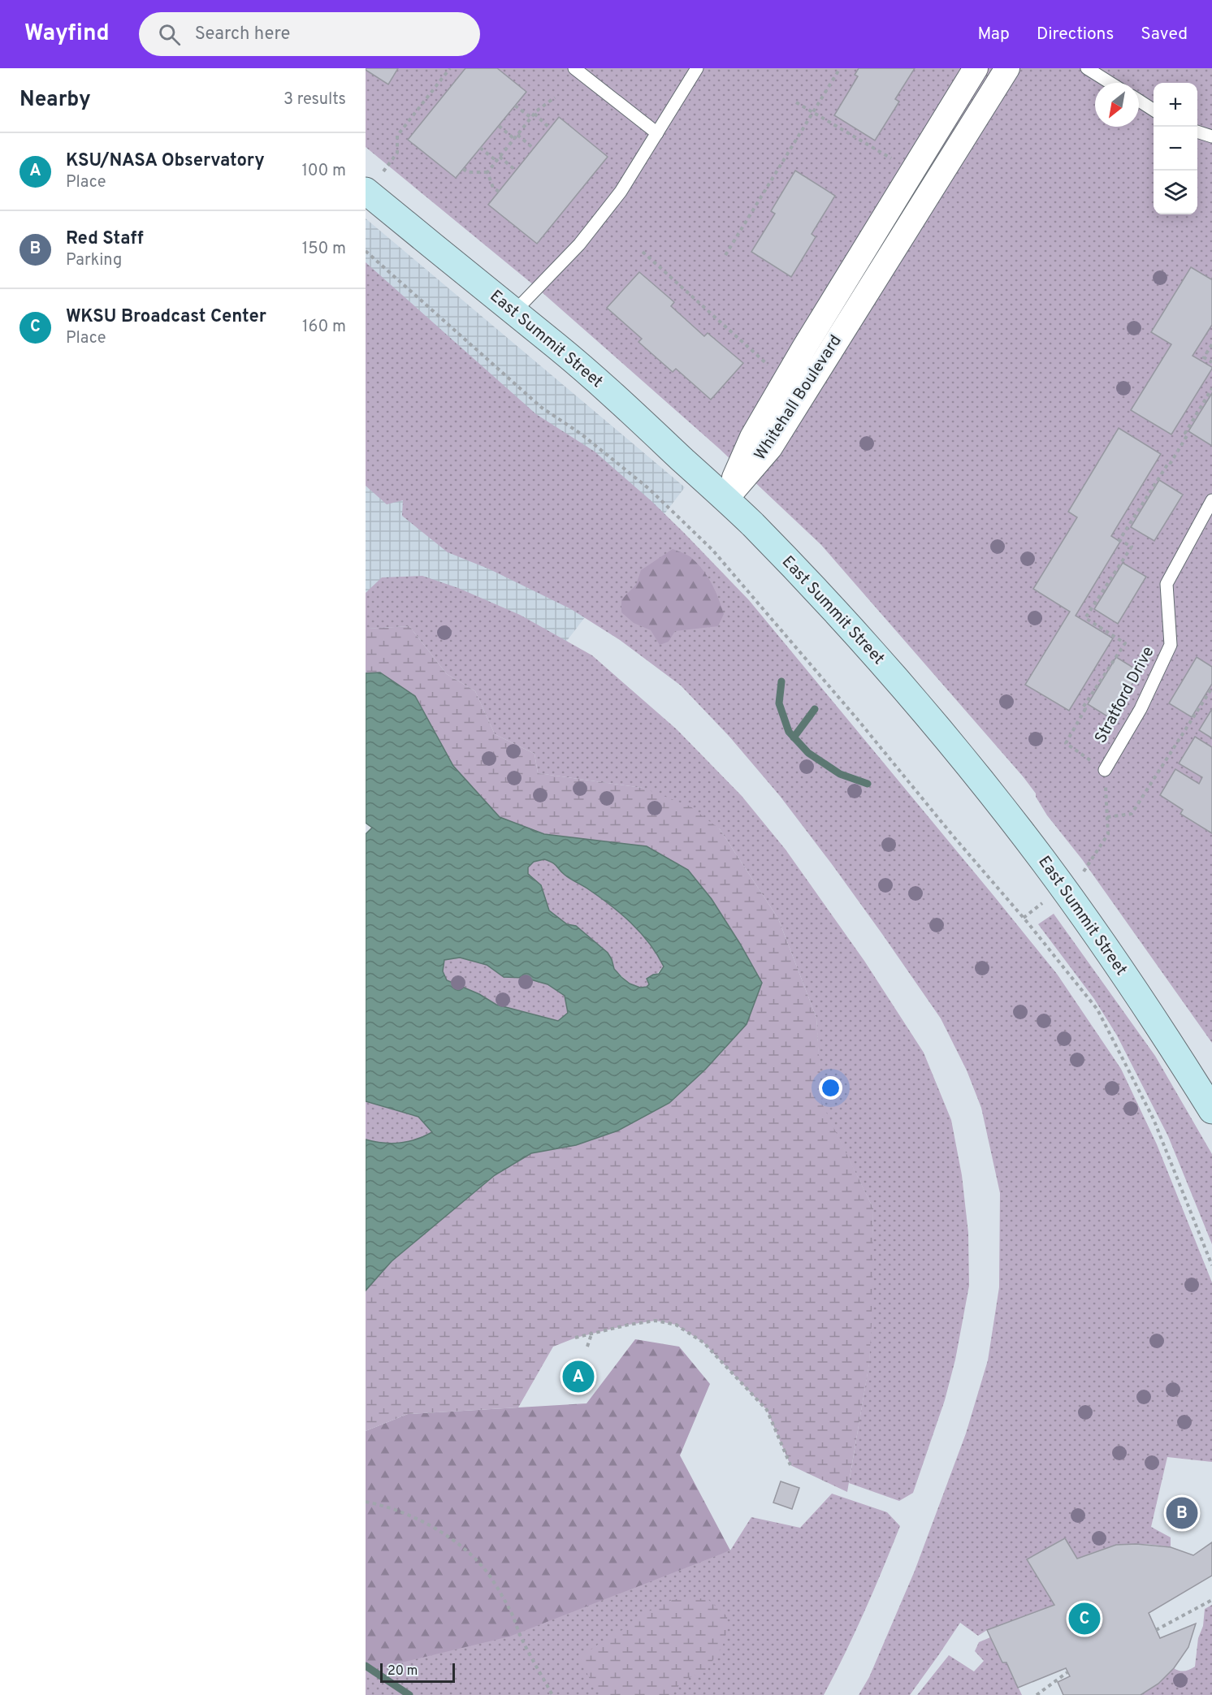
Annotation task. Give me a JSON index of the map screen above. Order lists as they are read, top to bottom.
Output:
{
  "streets": {
    "main road": ["East Summit Street"],
    "street": ["Whitehall Boulevard"],
    "lane": ["Stratford Drive"]
  },
  "crossings": [
    ["East Summit Street", "Whitehall Boulevard"]
  ],
  "scale_bar": "20 m",
  "north": "bottom left",
  "page": {
    "header": "Wayfind",
    "search": "Search here",
    "nav": ["Map", "Directions", "Saved"],
    "heading": ["Nearby", "3 results"],
    "map_buttons": ["+", "−"],
    "list": [
      {
        "mark": "A",
        "name": "KSU/NASA Observatory",
        "note": "Place",
        "value": "100 m"
      },
      {
        "mark": "B",
        "name": "Red Staff",
        "note": "Parking",
        "value": "150 m"
      },
      {
        "mark": "C",
        "name": "WKSU Broadcast Center",
        "note": "Place",
        "value": "160 m"
      }
    ],
    "pins": ["A", "B", "C"],
    "scale": "20 m"
  }
}
